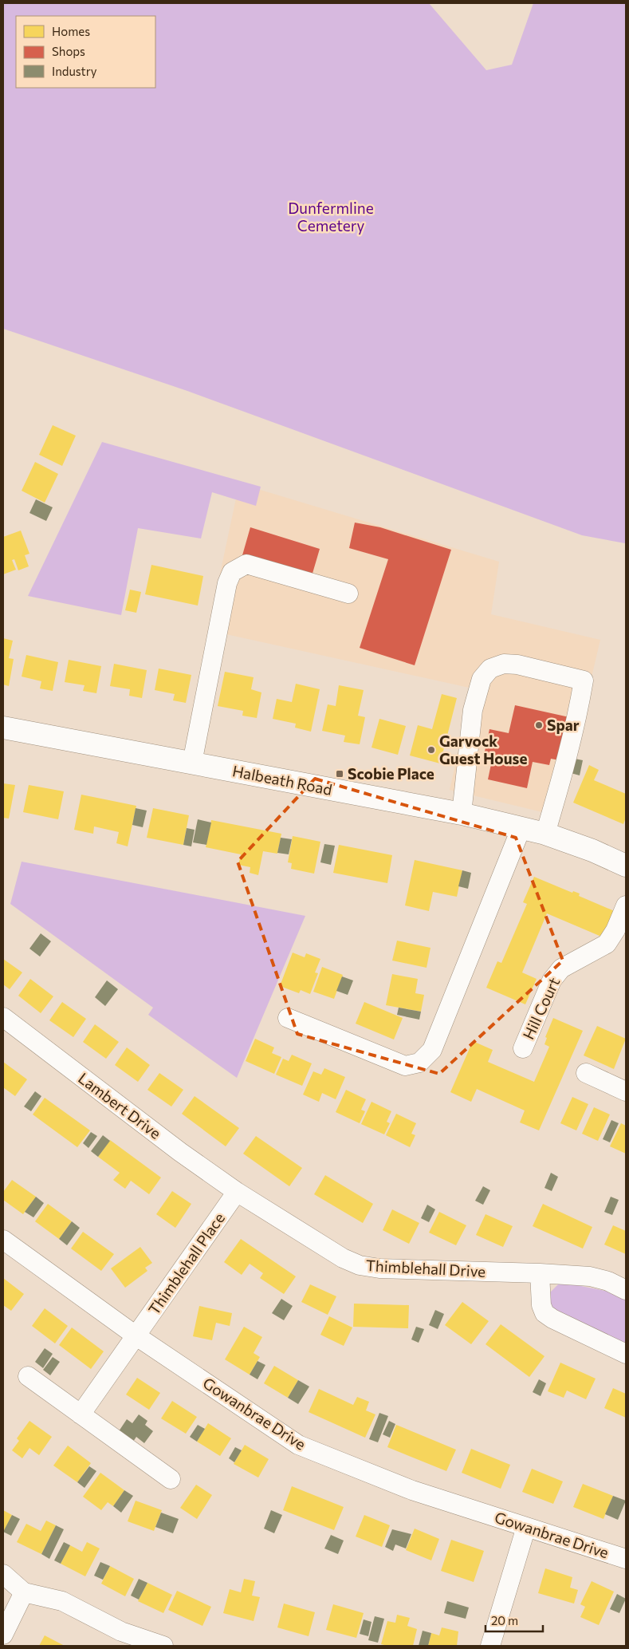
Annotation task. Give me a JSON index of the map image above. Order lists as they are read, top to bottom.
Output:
{
  "streets": {
    "main road": ["Halbeath Road"],
    "street": [
      "Hill Court",
      "Lambert Drive",
      "Thimblehall Place",
      "Thimblehall Drive",
      "Gowanbrae Drive"
    ]
  },
  "crossings": [
    ["Lambert Drive", "Thimblehall Place"],
    ["Lambert Drive", "Thimblehall Drive"],
    ["Thimblehall Place", "Thimblehall Drive"],
    ["Thimblehall Place", "Gowanbrae Drive"]
  ],
  "parks": ["Dunfermline Cemetery"],
  "places": {
    "other": ["Spar", "Garvock Guest House"],
    "transit": ["Scobie Place"]
  },
  "legend": ["Homes", "Shops", "Industry"],
  "scale_bar": "20 m"
}
